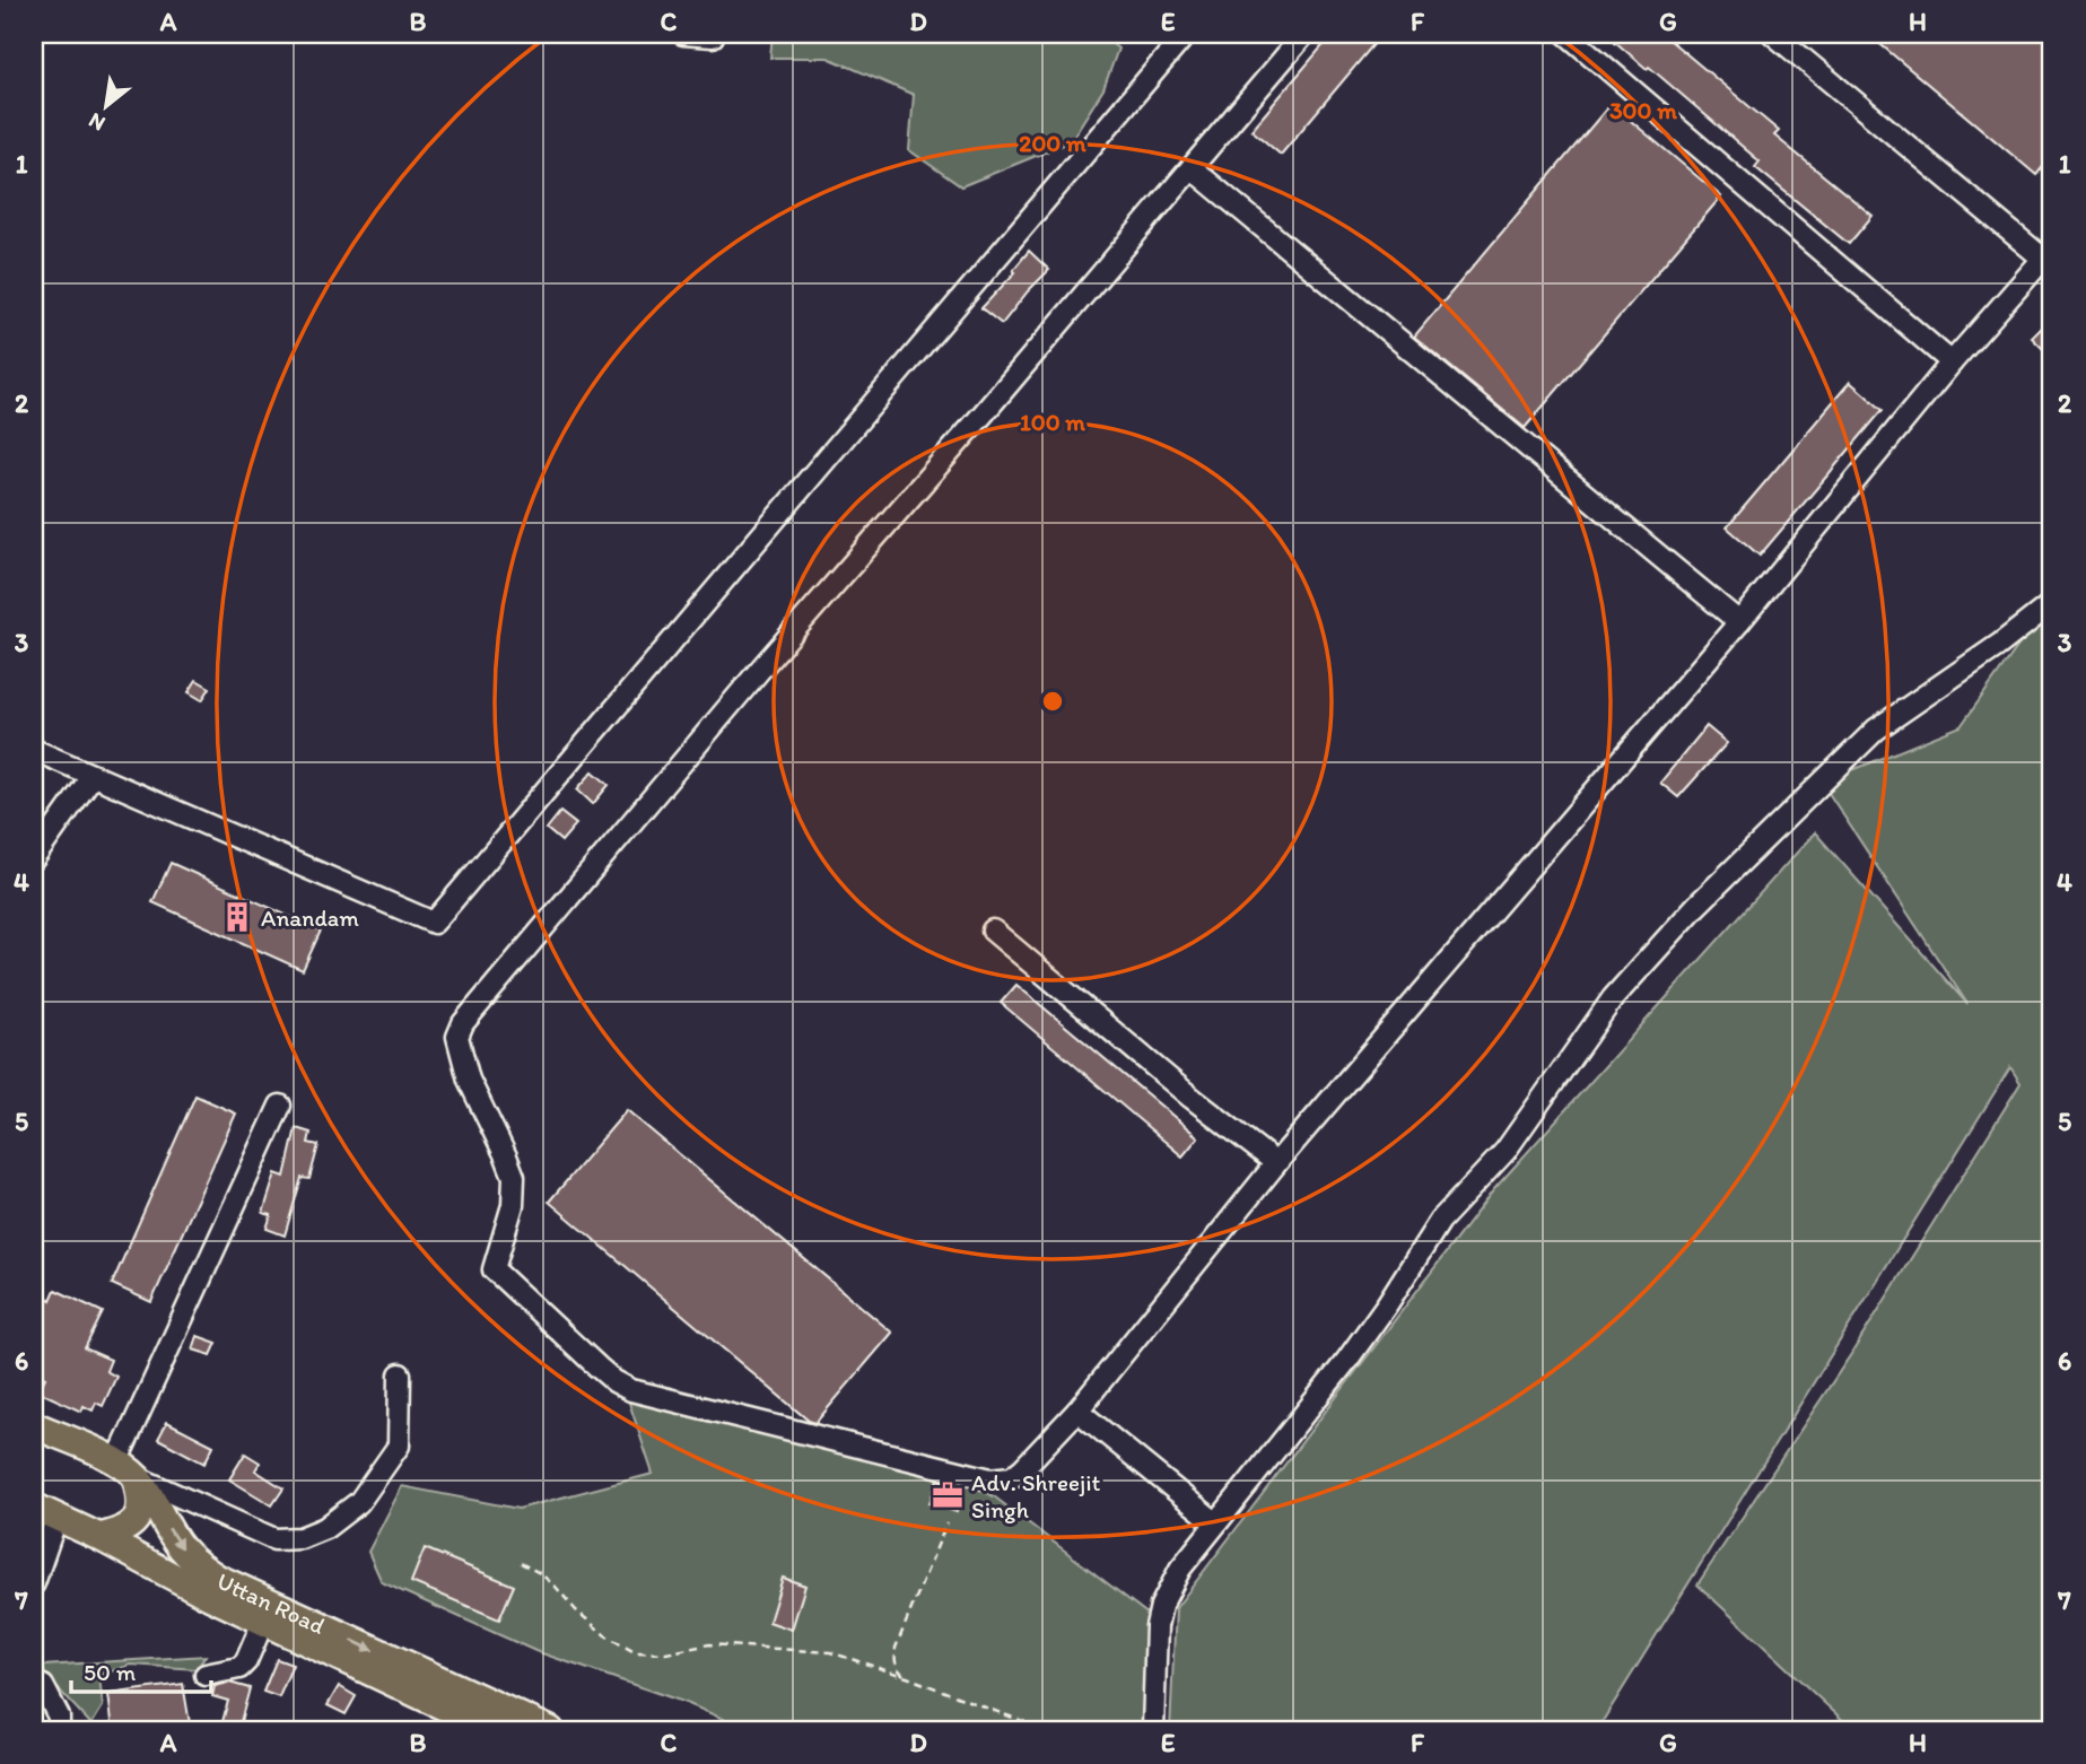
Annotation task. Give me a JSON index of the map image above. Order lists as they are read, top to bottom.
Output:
{
  "streets": {
    "main road": ["Uttan Road"]
  },
  "places": {
    "building": ["Anandam"],
    "office": ["Adv. Shreejit Singh"]
  },
  "scale_bar": "50 m",
  "north": "bottom left",
  "grid": {
    "columns": [
      "A",
      "B",
      "C",
      "D",
      "E",
      "F",
      "G",
      "H"
    ],
    "rows": [
      "1",
      "2",
      "3",
      "4",
      "5",
      "6",
      "7"
    ]
  },
  "rings": ["300 m", "200 m", "100 m"]
}
